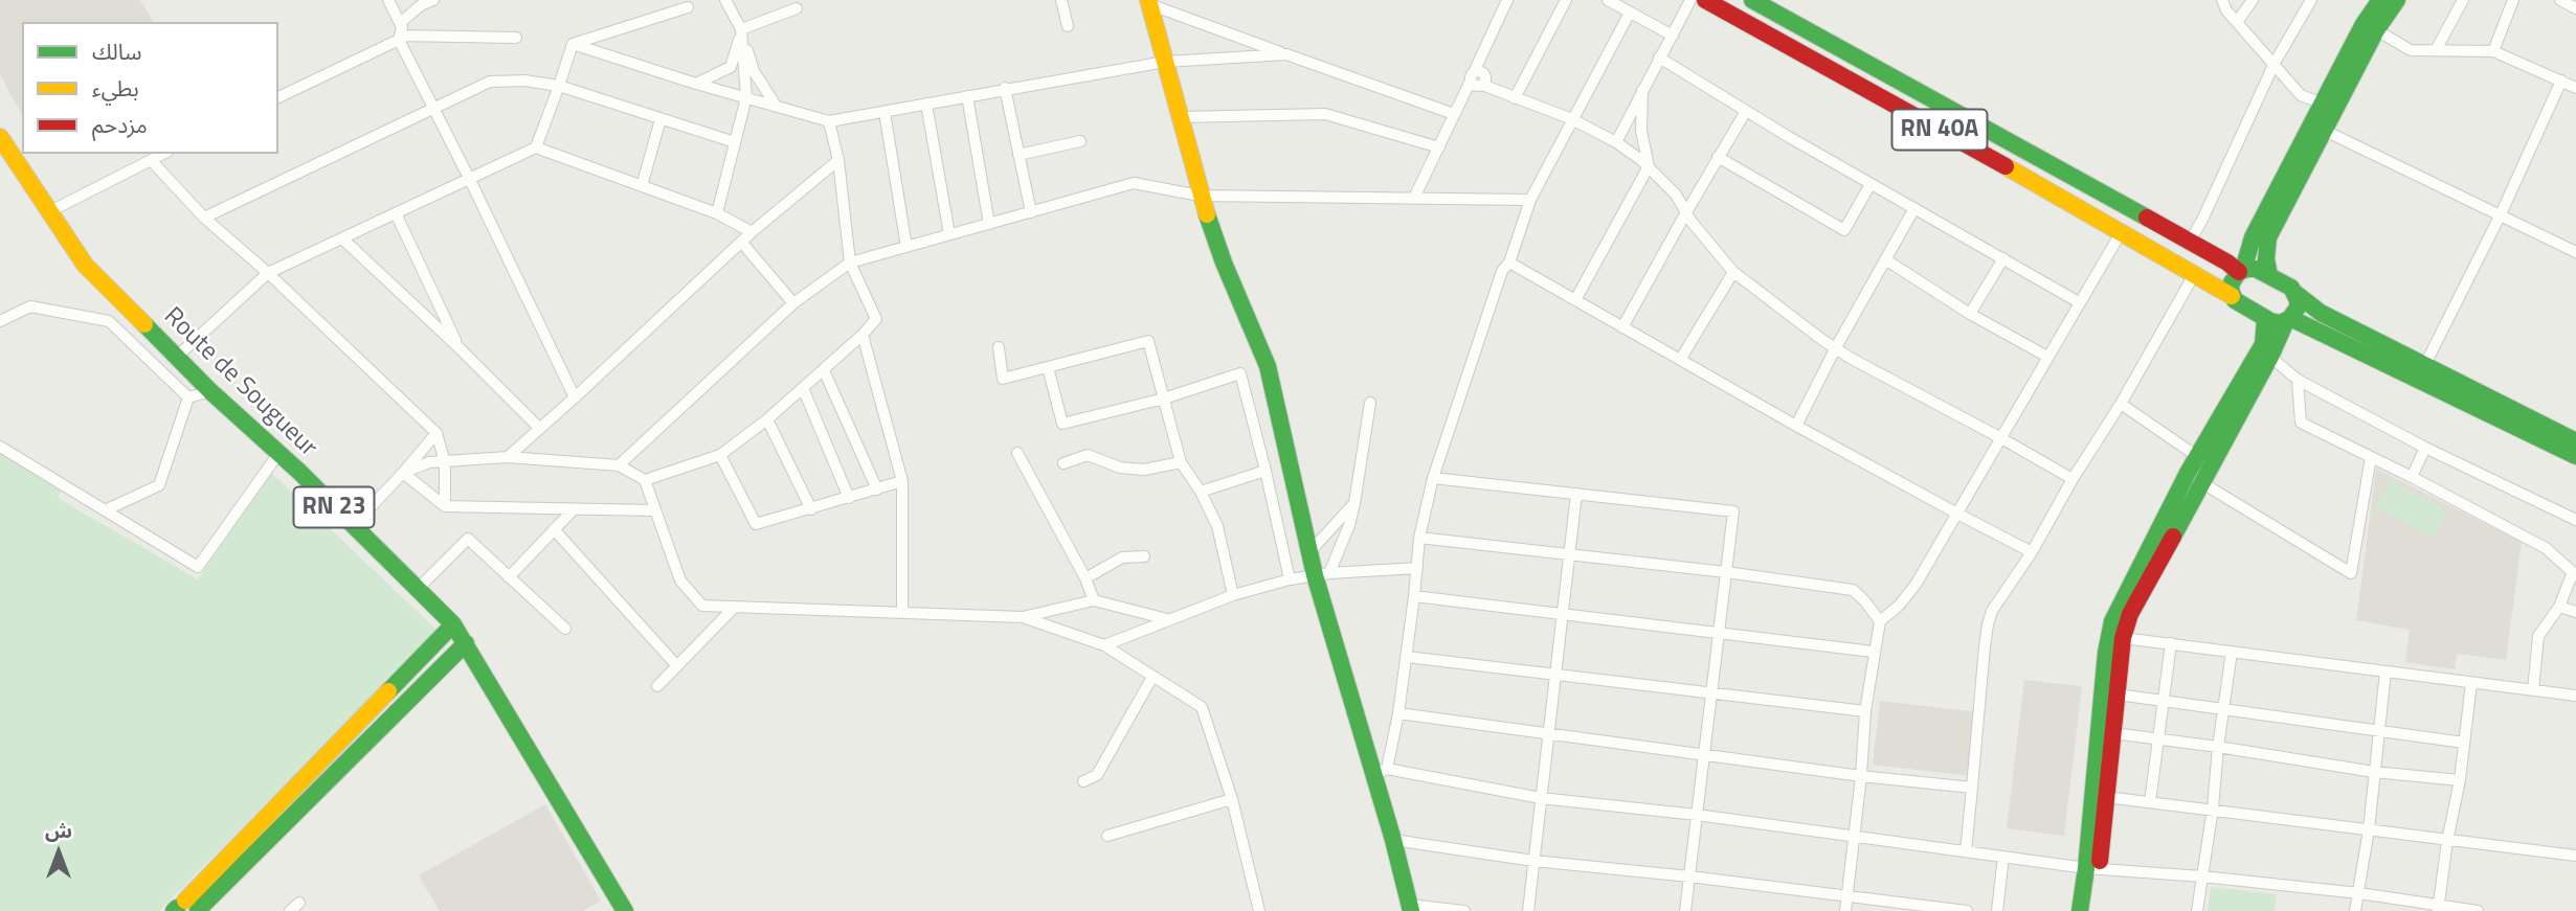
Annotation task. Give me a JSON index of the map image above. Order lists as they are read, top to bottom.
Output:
{
  "streets": {
    "main road": ["RN 40A", "Route de Sougueur", "RN 23"]
  },
  "legend": ["سالك", "بطيء", "مزدحم"],
  "north": "top"
}
